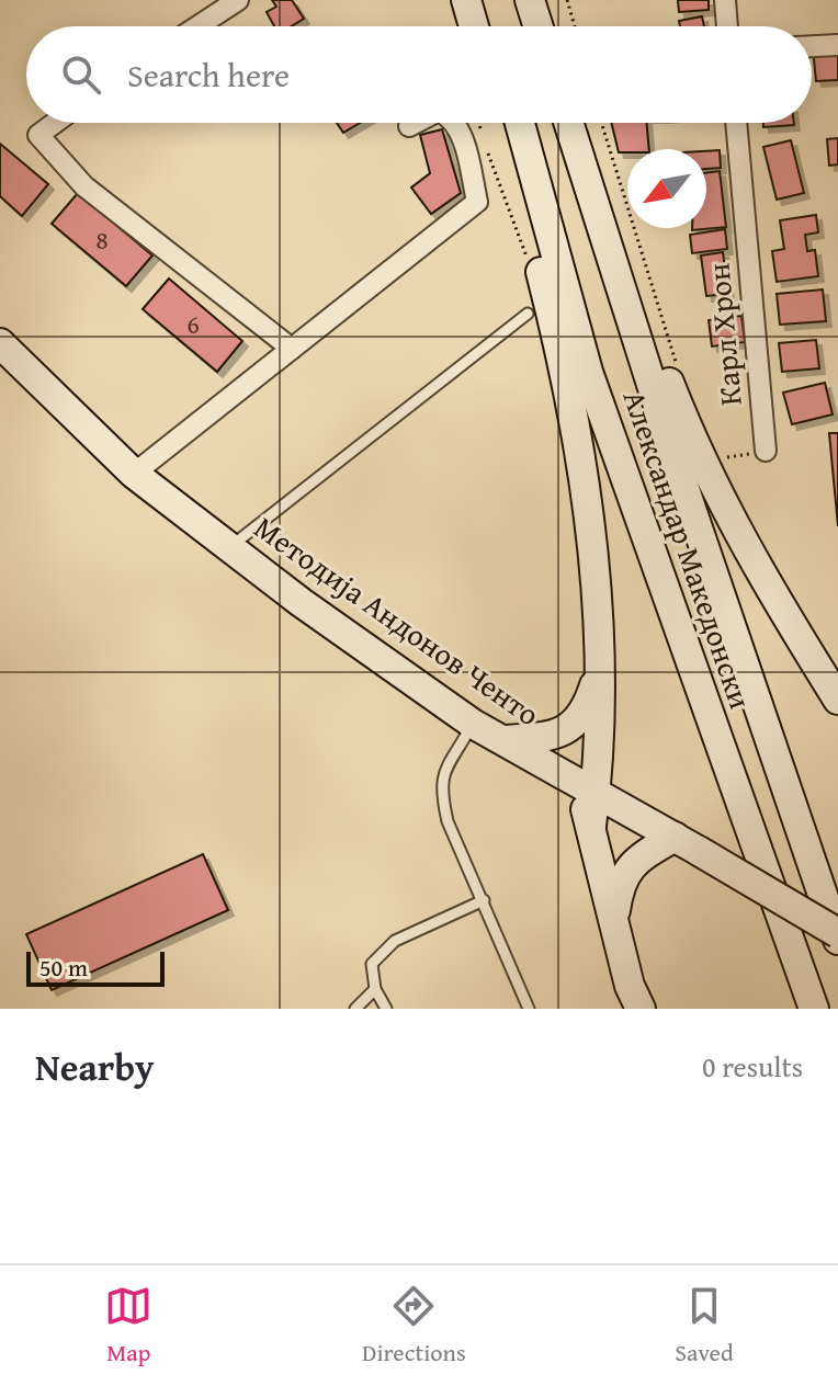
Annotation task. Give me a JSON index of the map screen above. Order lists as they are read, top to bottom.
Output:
{
  "streets": {
    "street": ["Карл Хрон", "Александар Македонски", "Методија Андонов Ченто"]
  },
  "house_numbers": ["8", "6"],
  "scale_bar": "50 m",
  "north": "bottom left",
  "page": {
    "search": "Search here",
    "scale": "50 m",
    "heading": ["Nearby", "0 results"],
    "nav": ["Map", "Directions", "Saved"]
  }
}
